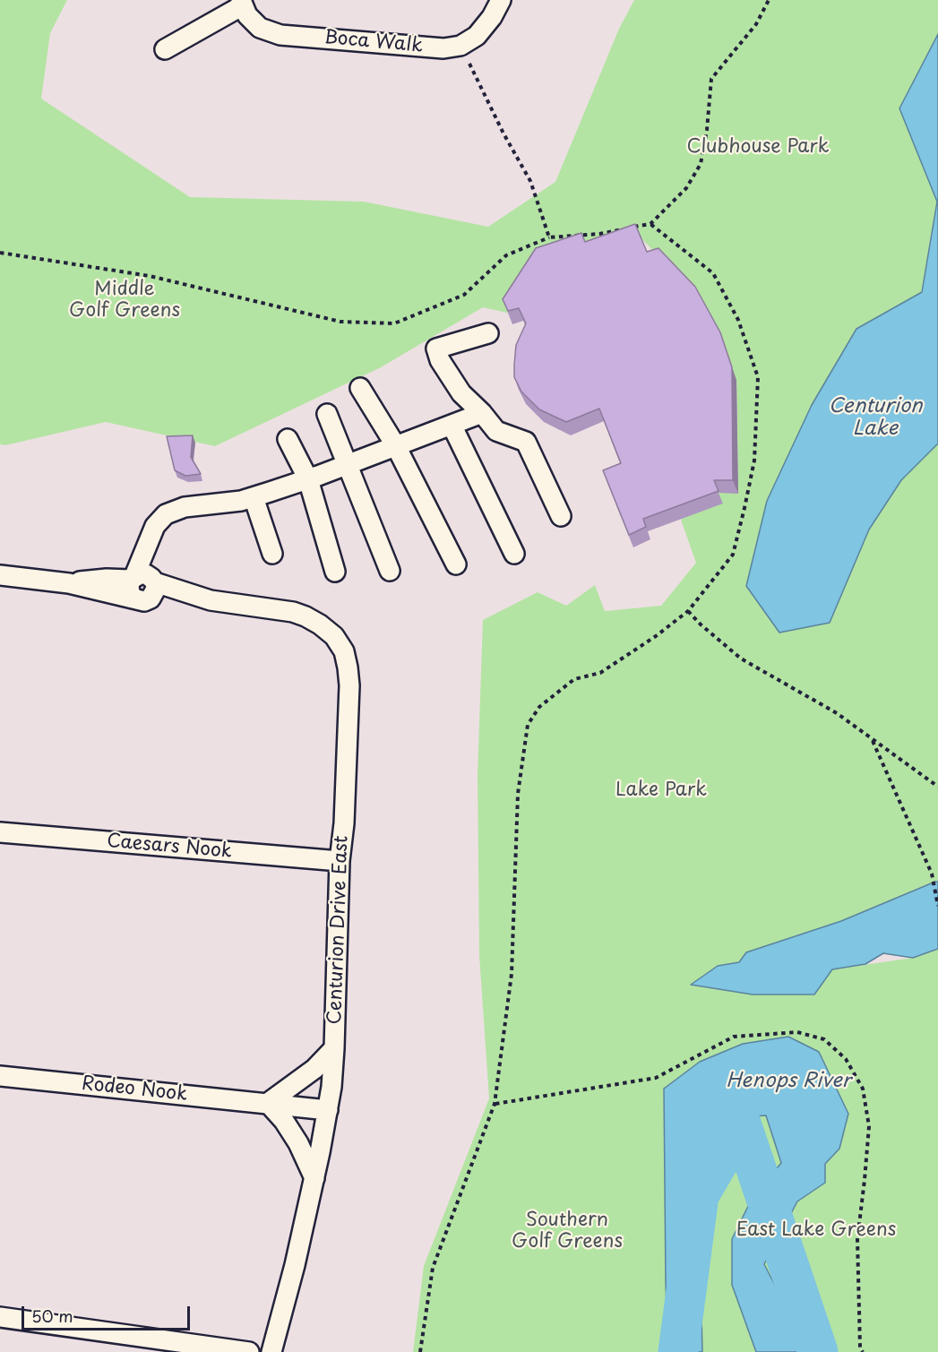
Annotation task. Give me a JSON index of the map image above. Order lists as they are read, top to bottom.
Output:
{
  "streets": {
    "street": [
      "Boca Walk",
      "Caesars Nook",
      "Centurion Drive East",
      "Rodeo Nook"
    ]
  },
  "crossings": [
    ["Caesars Nook", "Centurion Drive East"],
    ["Centurion Drive East", "Rodeo Nook"]
  ],
  "water": ["Centurion Lake", "Henops River"],
  "parks": [
    "Clubhouse Park",
    "Middle Golf Greens",
    "Lake Park",
    "Southern Golf Greens",
    "East Lake Greens"
  ],
  "scale_bar": "50 m"
}
